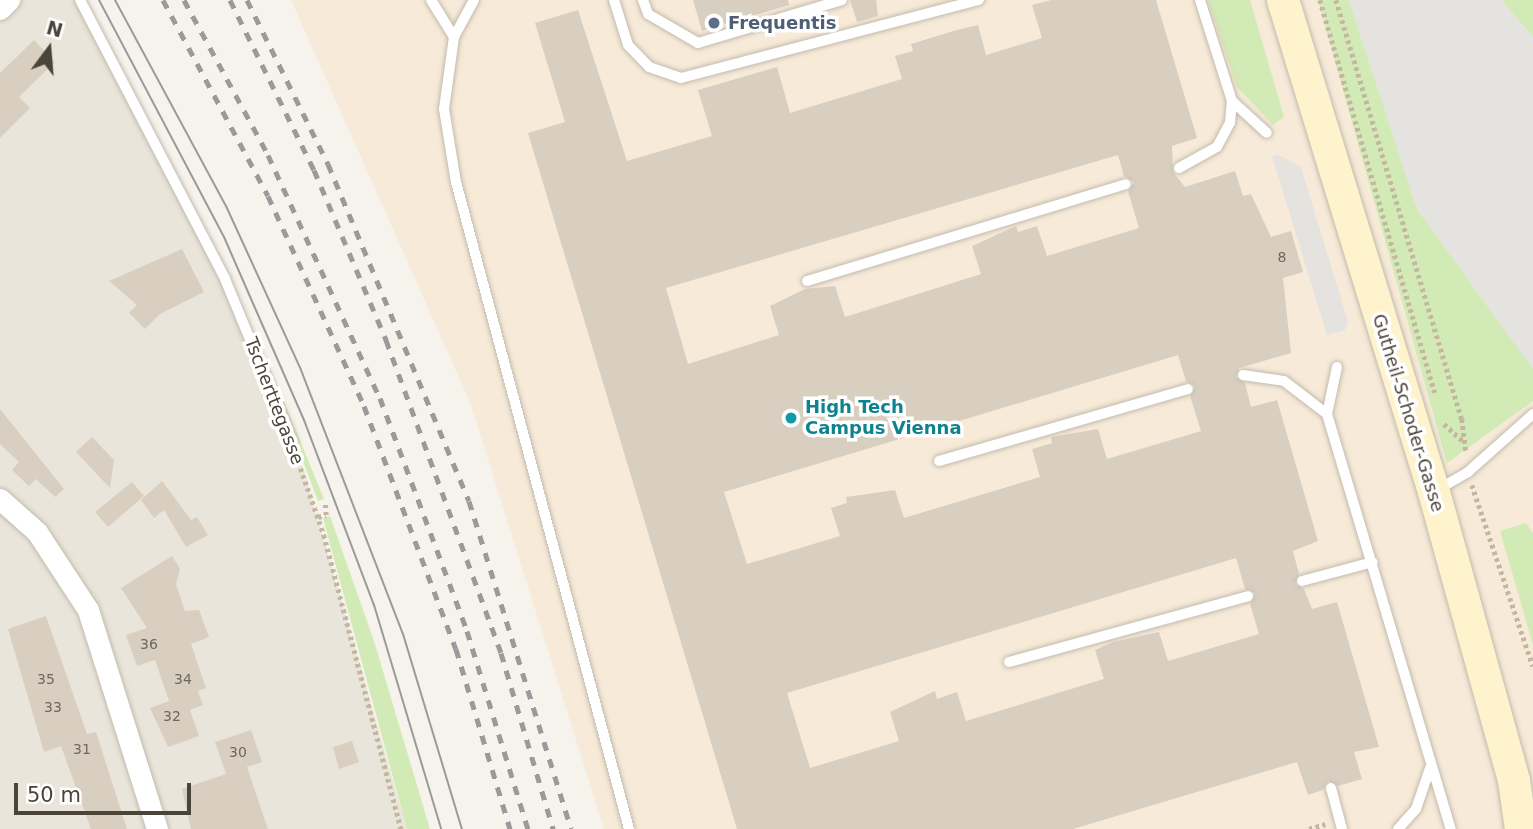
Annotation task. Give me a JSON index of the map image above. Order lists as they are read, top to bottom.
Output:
{
  "streets": {
    "street": ["Gutheil-Schoder-Gasse"],
    "lane": ["Tscherttegasse"]
  },
  "places": ["Frequentis", "High Tech Campus Vienna"],
  "house_numbers": [
    "8",
    "36",
    "35",
    "34",
    "33",
    "32",
    "31",
    "30"
  ],
  "scale_bar": "50 m",
  "north": "top"
}
